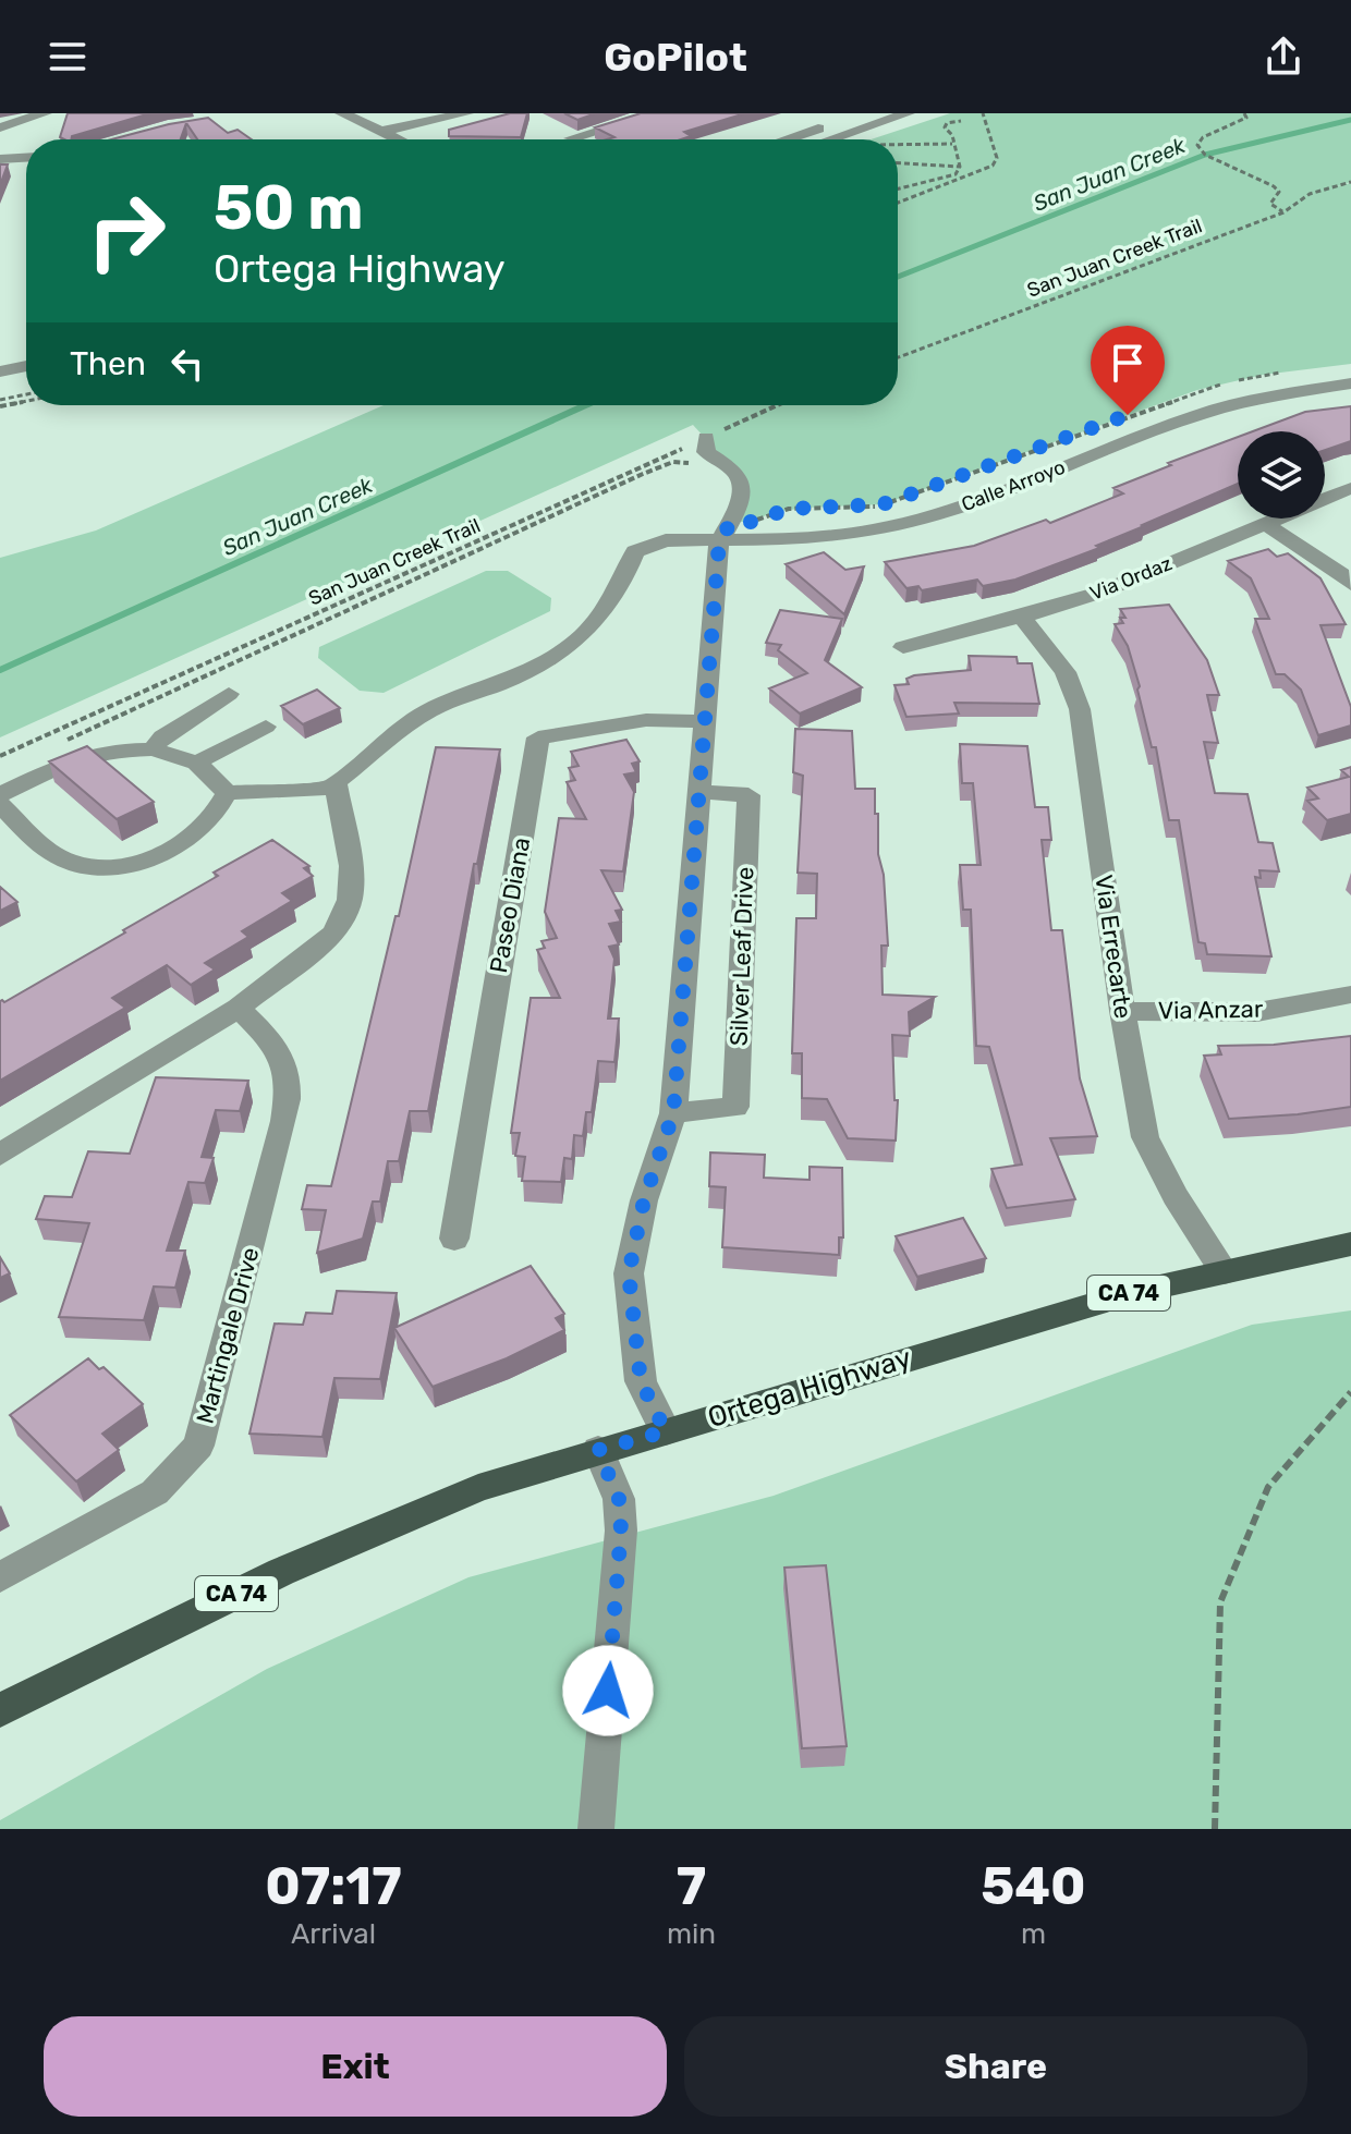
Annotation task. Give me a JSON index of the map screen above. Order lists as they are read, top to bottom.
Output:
{
  "streets": {
    "main road": ["CA 74", "Ortega Highway"],
    "street": [
      "Calle Arroyo",
      "Via Ordaz",
      "Paseo Diana",
      "Via Errecarte",
      "Silver Leaf Drive",
      "Via Anzar",
      "Martingale Drive"
    ],
    "path": ["San Juan Creek Trail"]
  },
  "crossings": [
    ["Via Ordaz", "Via Errecarte"],
    ["Via Errecarte", "Via Anzar"],
    ["Via Errecarte", "Ortega Highway"]
  ],
  "water": ["San Juan Creek"],
  "page": {
    "header": "GoPilot",
    "turn": ["50 m", "Ortega Highway"],
    "then": "Then",
    "eta": [
      "07:17",
      "Arrival",
      "7",
      "min",
      "540",
      "m"
    ],
    "buttons": ["Exit", "Share"]
  }
}
